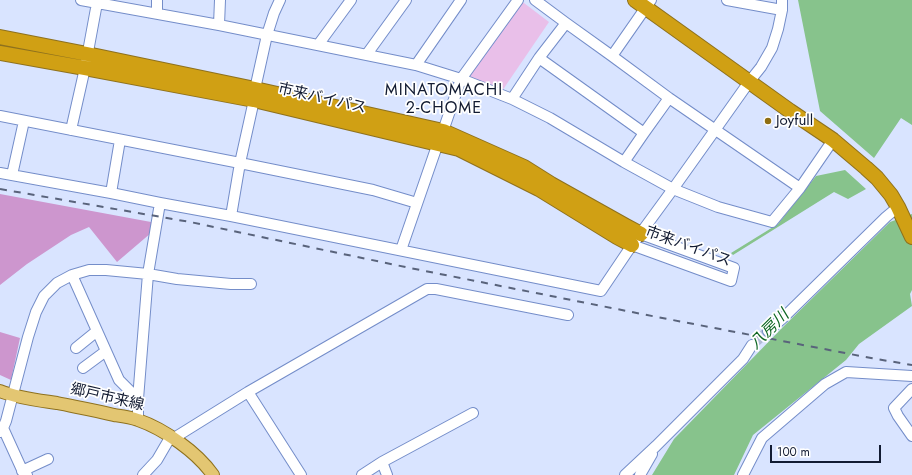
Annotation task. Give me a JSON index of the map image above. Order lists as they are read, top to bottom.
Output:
{
  "streets": {
    "highway": ["市来バイパス"],
    "main road": ["郷戸市来線"]
  },
  "districts": ["MINATOMACHI 2-CHOME"],
  "water": ["八房川"],
  "places": ["Joyfull"],
  "scale_bar": "100 m"
}
